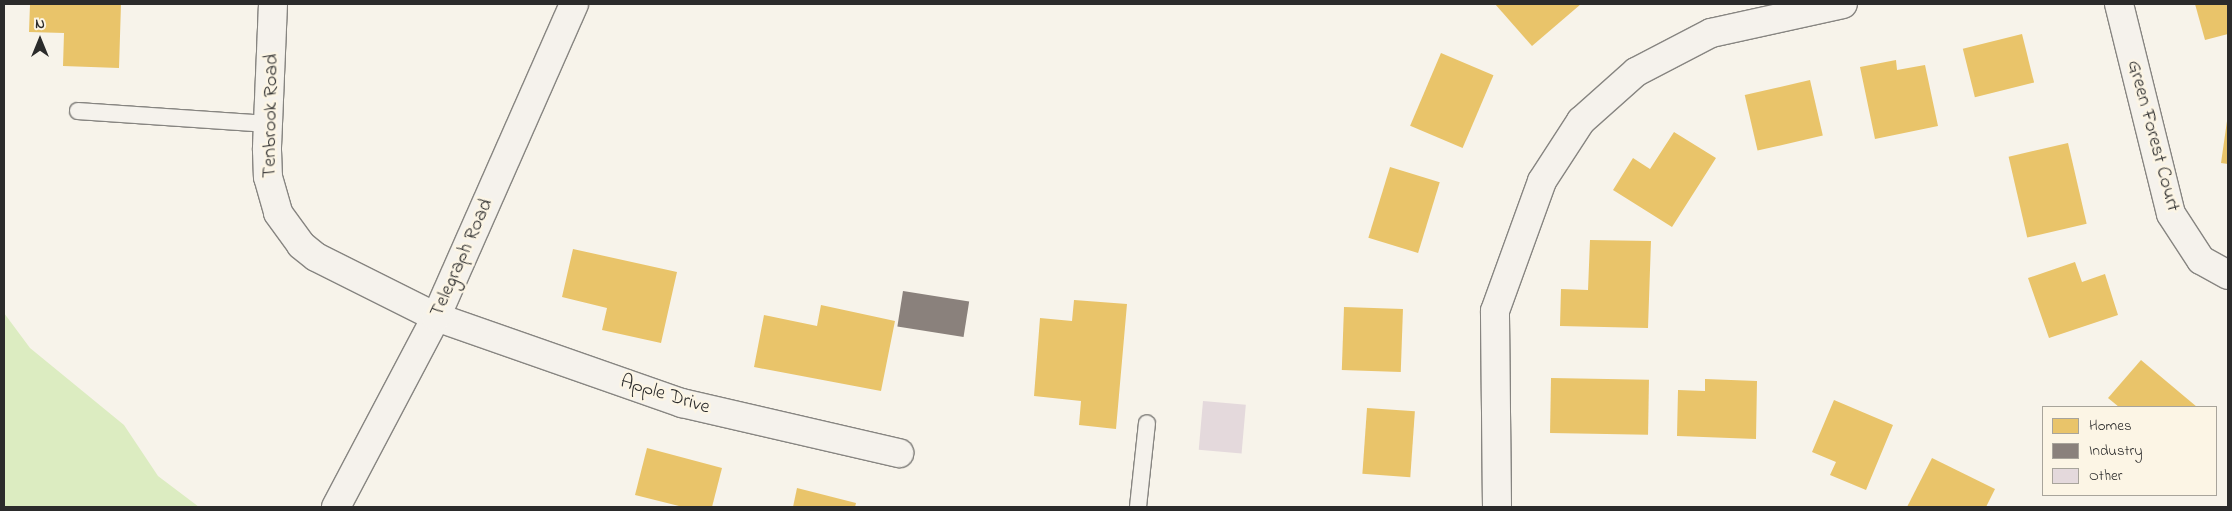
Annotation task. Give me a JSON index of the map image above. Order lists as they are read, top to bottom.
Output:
{
  "streets": {
    "street": [
      "Tenbrook Road",
      "Green Forest Court",
      "Telegraph Road",
      "Apple Drive"
    ]
  },
  "crossings": [
    ["Tenbrook Road", "Telegraph Road"],
    ["Tenbrook Road", "Apple Drive"],
    ["Telegraph Road", "Apple Drive"]
  ],
  "legend": ["Homes", "Industry", "Other"],
  "north": "top"
}
